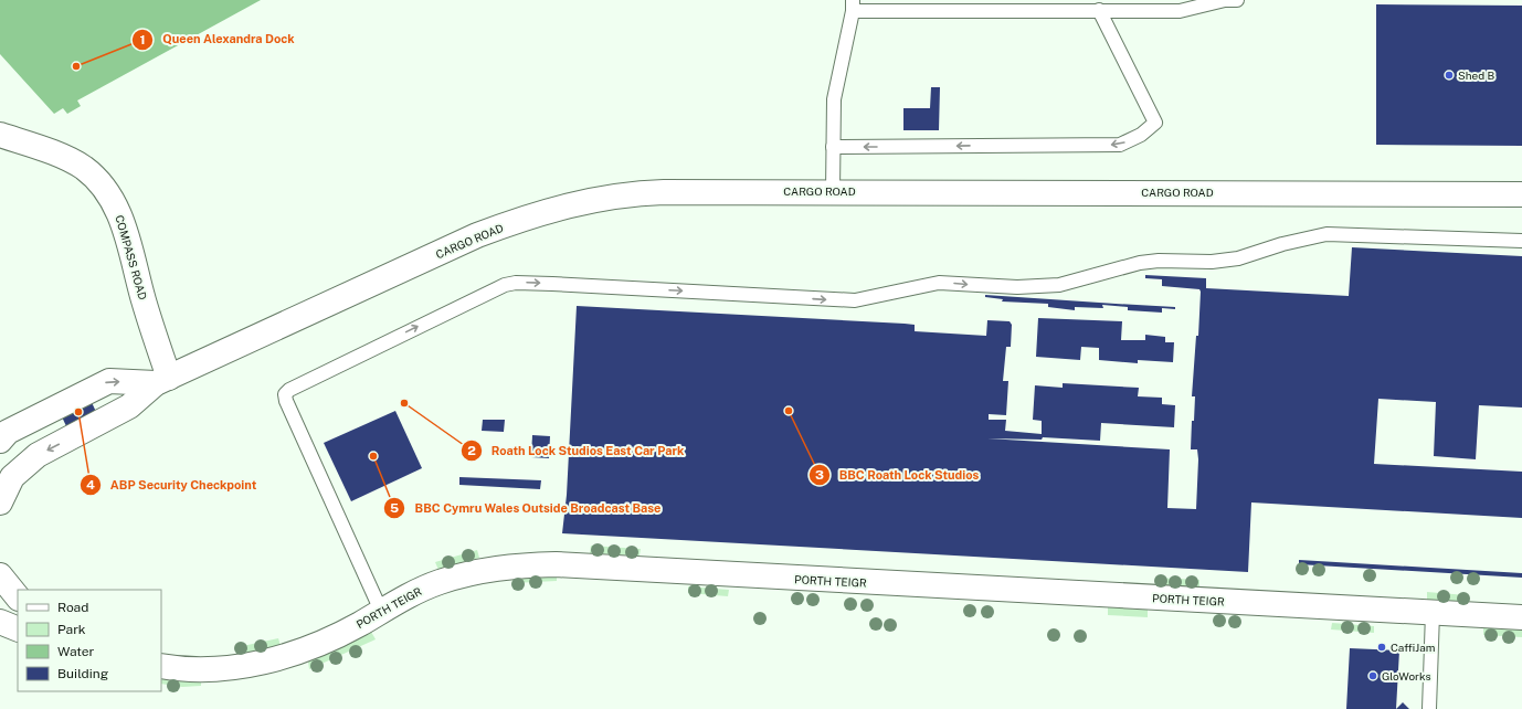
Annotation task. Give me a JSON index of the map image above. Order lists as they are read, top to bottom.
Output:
{
  "streets": {
    "street": ["CARGO ROAD", "COMPASS ROAD", "PORTH TEIGR"]
  },
  "crossings": [
    ["CARGO ROAD", "COMPASS ROAD"]
  ],
  "places": [
    "Queen Alexandra Dock",
    "Shed B",
    "Roath Lock Studios East Car Park",
    "BBC Roath Lock Studios",
    "ABP Security Checkpoint",
    "BBC Cymru Wales Outside Broadcast Base",
    "CaffiJam",
    "GloWorks"
  ],
  "legend": [
    "Road",
    "Park",
    "Water",
    "Building"
  ]
}
